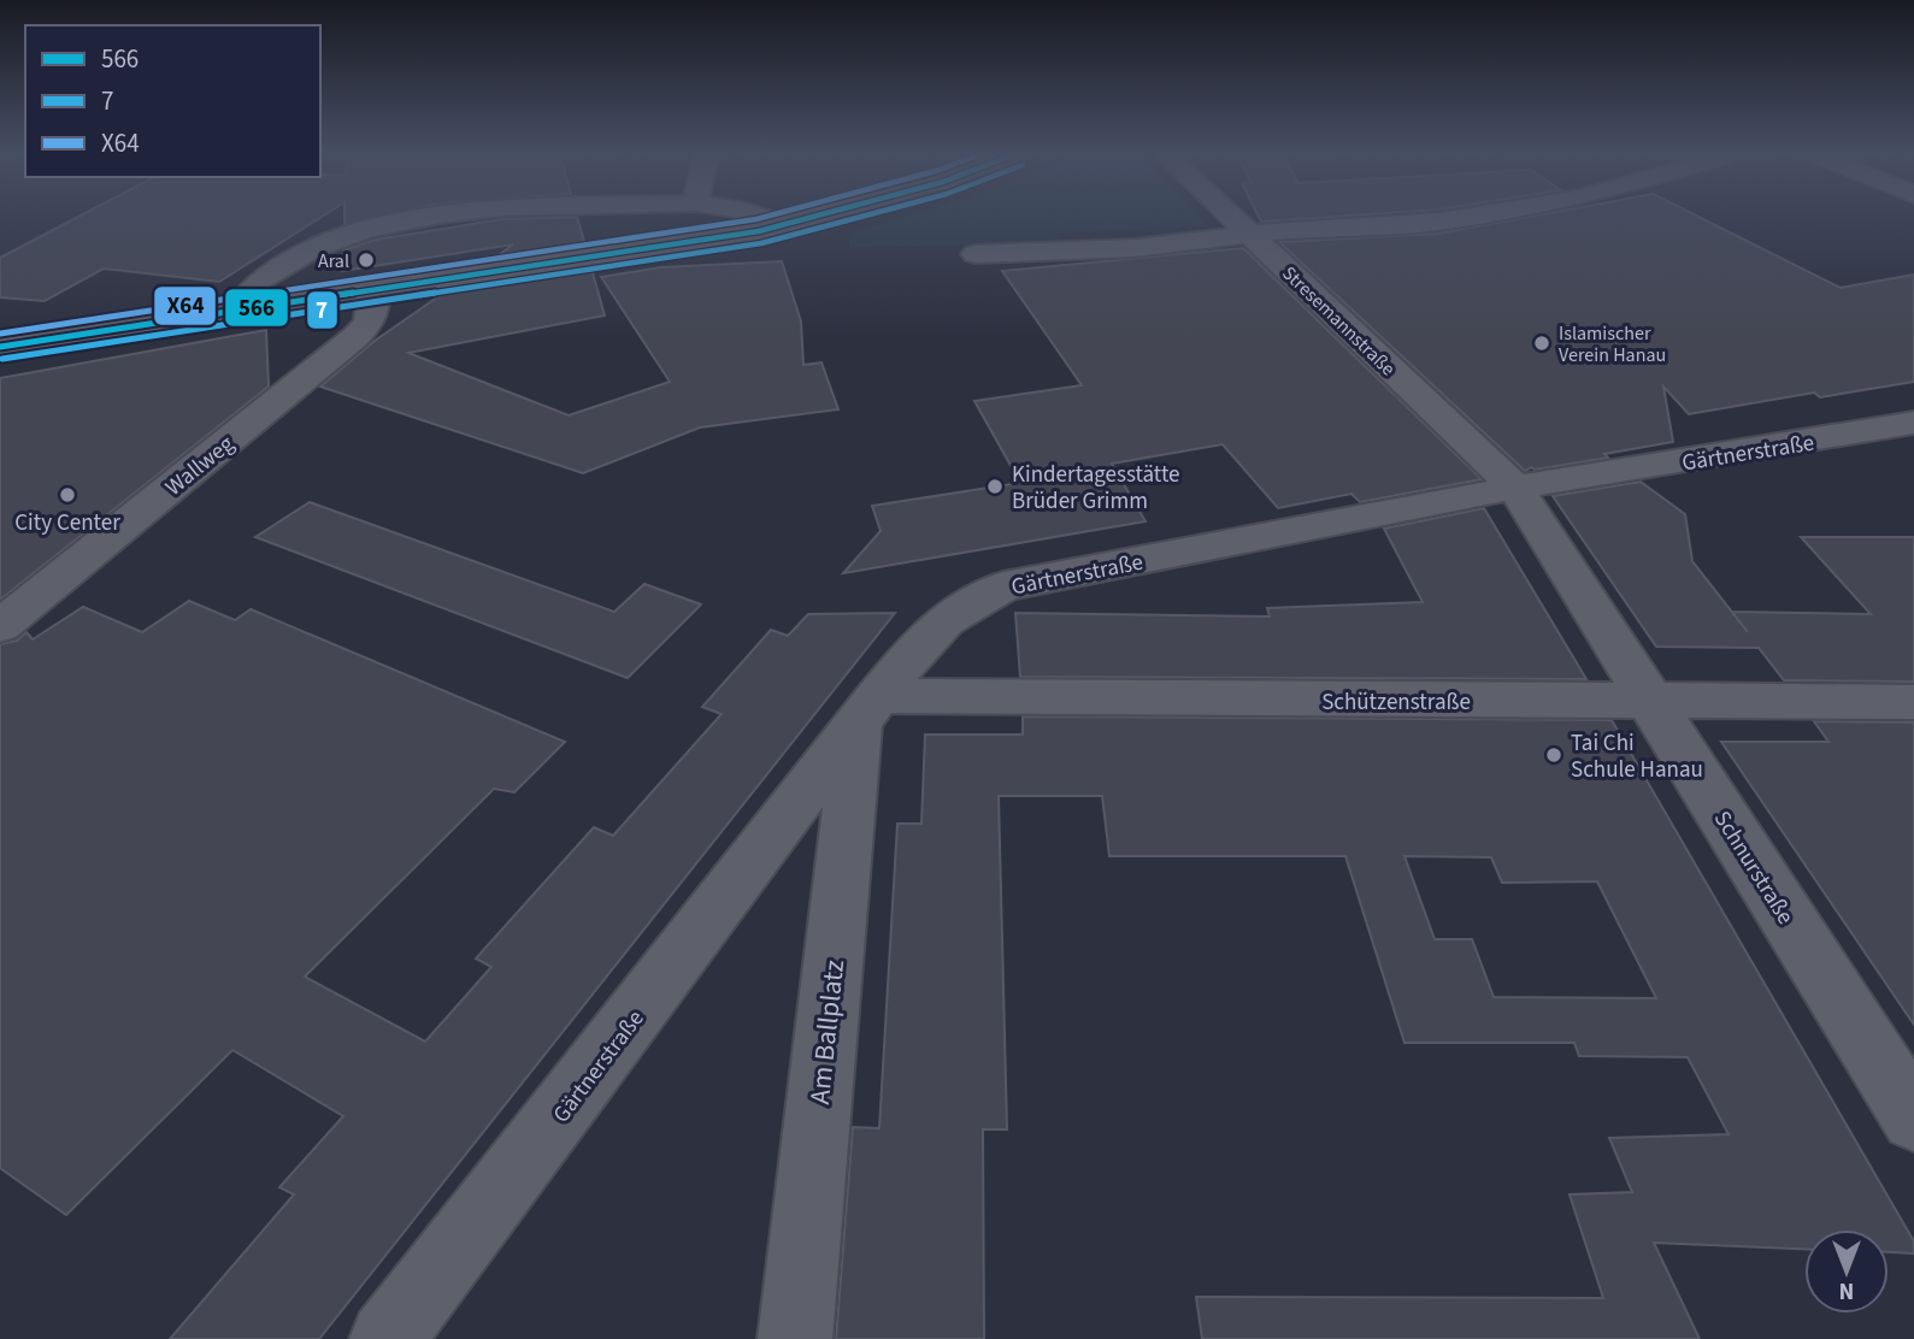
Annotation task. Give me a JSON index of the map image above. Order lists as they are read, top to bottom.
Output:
{
  "streets": {
    "street": [
      "Stresemannstraße",
      "Gärtnerstraße",
      "Wallweg",
      "Schützenstraße",
      "Schnurstraße",
      "Am Ballplatz"
    ]
  },
  "crossings": [
    ["Stresemannstraße", "Gärtnerstraße"],
    ["Stresemannstraße", "Schnurstraße"],
    ["Gärtnerstraße", "Schützenstraße"],
    ["Gärtnerstraße", "Schnurstraße"],
    ["Gärtnerstraße", "Am Ballplatz"],
    ["Schützenstraße", "Schnurstraße"],
    ["Schützenstraße", "Am Ballplatz"]
  ],
  "places": [
    "Aral",
    "Islamischer Verein Hanau",
    "Kindertagesstätte Brüder Grimm",
    "City Center",
    "Tai Chi Schule Hanau"
  ],
  "lines": ["transit line 566", "transit line 7", "transit line X64"],
  "legend": ["566", "7", "X64"],
  "north": "bottom"
}
